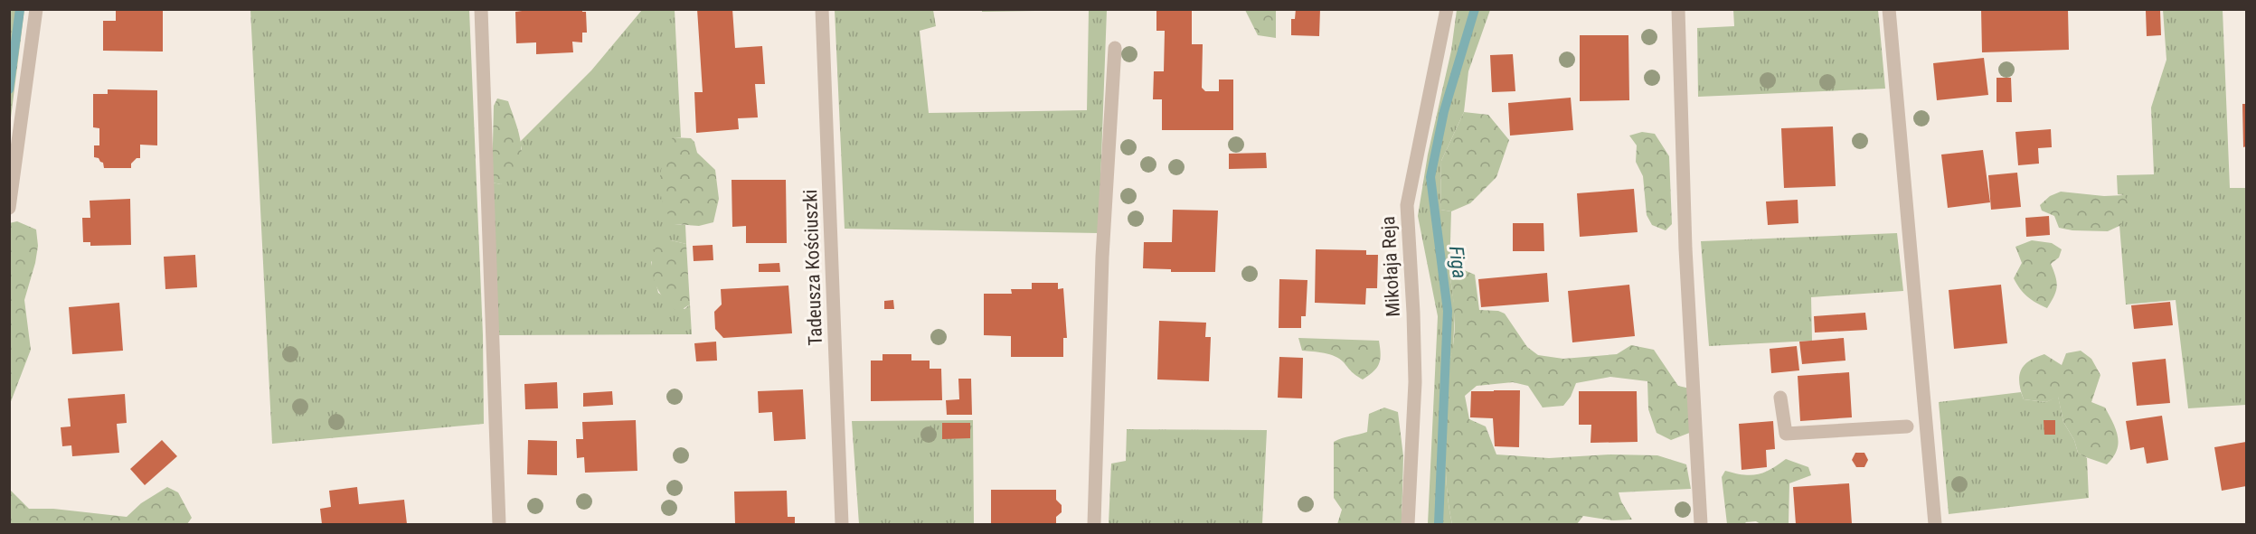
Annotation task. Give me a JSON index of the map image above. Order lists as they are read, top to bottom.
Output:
{
  "streets": {
    "street": ["Mikołaja Reja", "Tadeusza Kościuszki"]
  },
  "water": ["Figa"]
}
